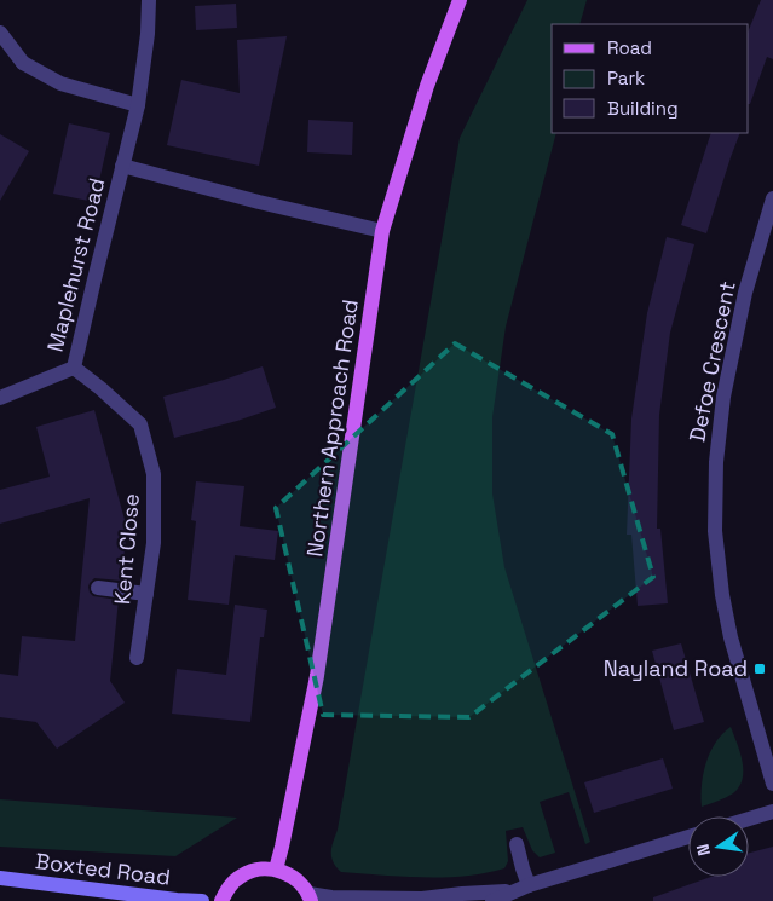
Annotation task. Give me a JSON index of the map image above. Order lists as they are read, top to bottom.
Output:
{
  "streets": {
    "main road": ["Northern Approach Road"],
    "street": [
      "Maplehurst Road",
      "Defoe Crescent",
      "Kent Close",
      "Boxted Road"
    ]
  },
  "crossings": [
    ["Maplehurst Road", "Northern Approach Road"],
    ["Maplehurst Road", "Kent Close"]
  ],
  "places": {
    "transit": ["Nayland Road"]
  },
  "legend": ["Road", "Park", "Building"],
  "north": "left"
}
